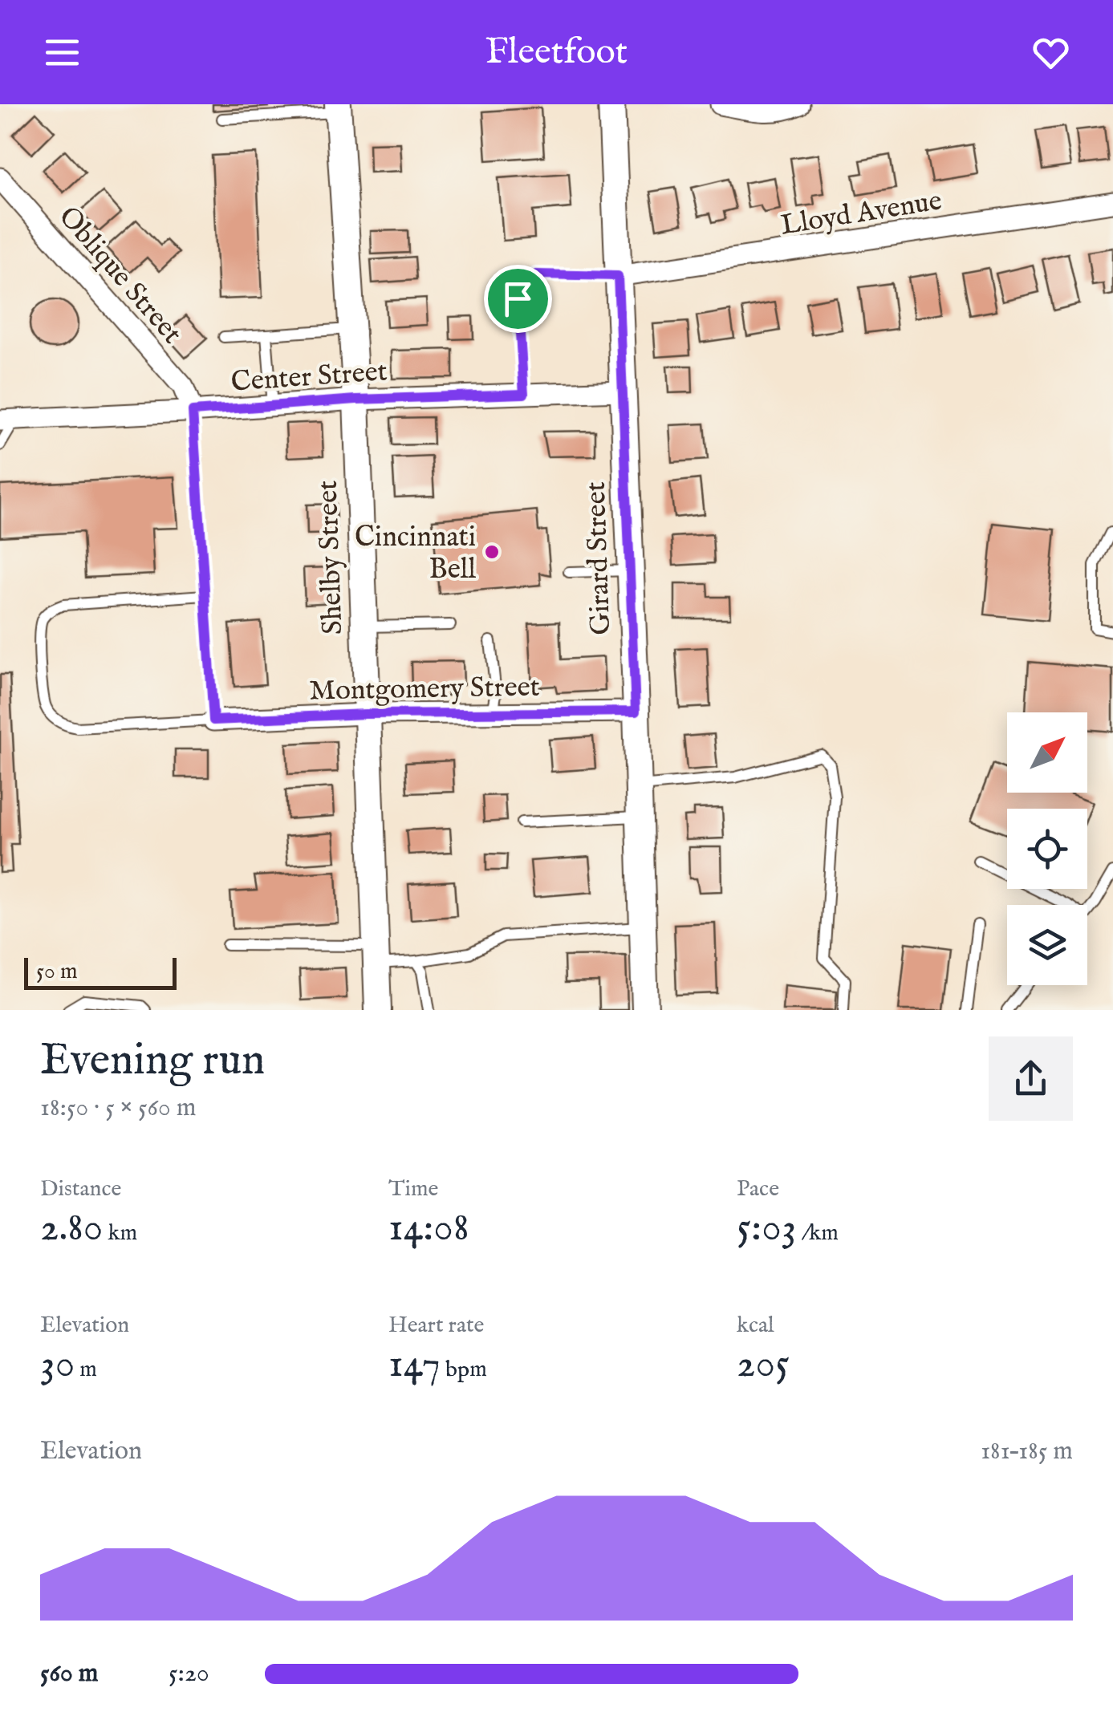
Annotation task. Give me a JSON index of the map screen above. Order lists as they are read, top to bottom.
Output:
{
  "streets": {
    "street": [
      "Lloyd Avenue",
      "Oblique Street",
      "Center Street",
      "Shelby Street",
      "Girard Street",
      "Montgomery Street"
    ]
  },
  "crossings": [
    ["Lloyd Avenue", "Girard Street"],
    ["Oblique Street", "Center Street"],
    ["Center Street", "Shelby Street"],
    ["Center Street", "Girard Street"],
    ["Shelby Street", "Montgomery Street"],
    ["Girard Street", "Montgomery Street"]
  ],
  "places": ["Cincinnati Bell"],
  "scale_bar": "50 m",
  "north": "top right",
  "page": {
    "header": "Fleetfoot",
    "scale": "50 m",
    "heading": ["Evening run", "18:50 · 5 × 560 m"],
    "stats": [
      ["Distance", "2.80 km"],
      ["Time", "14:08"],
      ["Pace", "5:03 /km"],
      ["Elevation", "30 m"],
      ["Heart rate", "147 bpm"],
      ["kcal", "205"]
    ],
    "chart": ["Elevation", "181–185 m"],
    "list": [
      {
        "name": "560 m",
        "note": "5:20"
      }
    ]
  }
}
